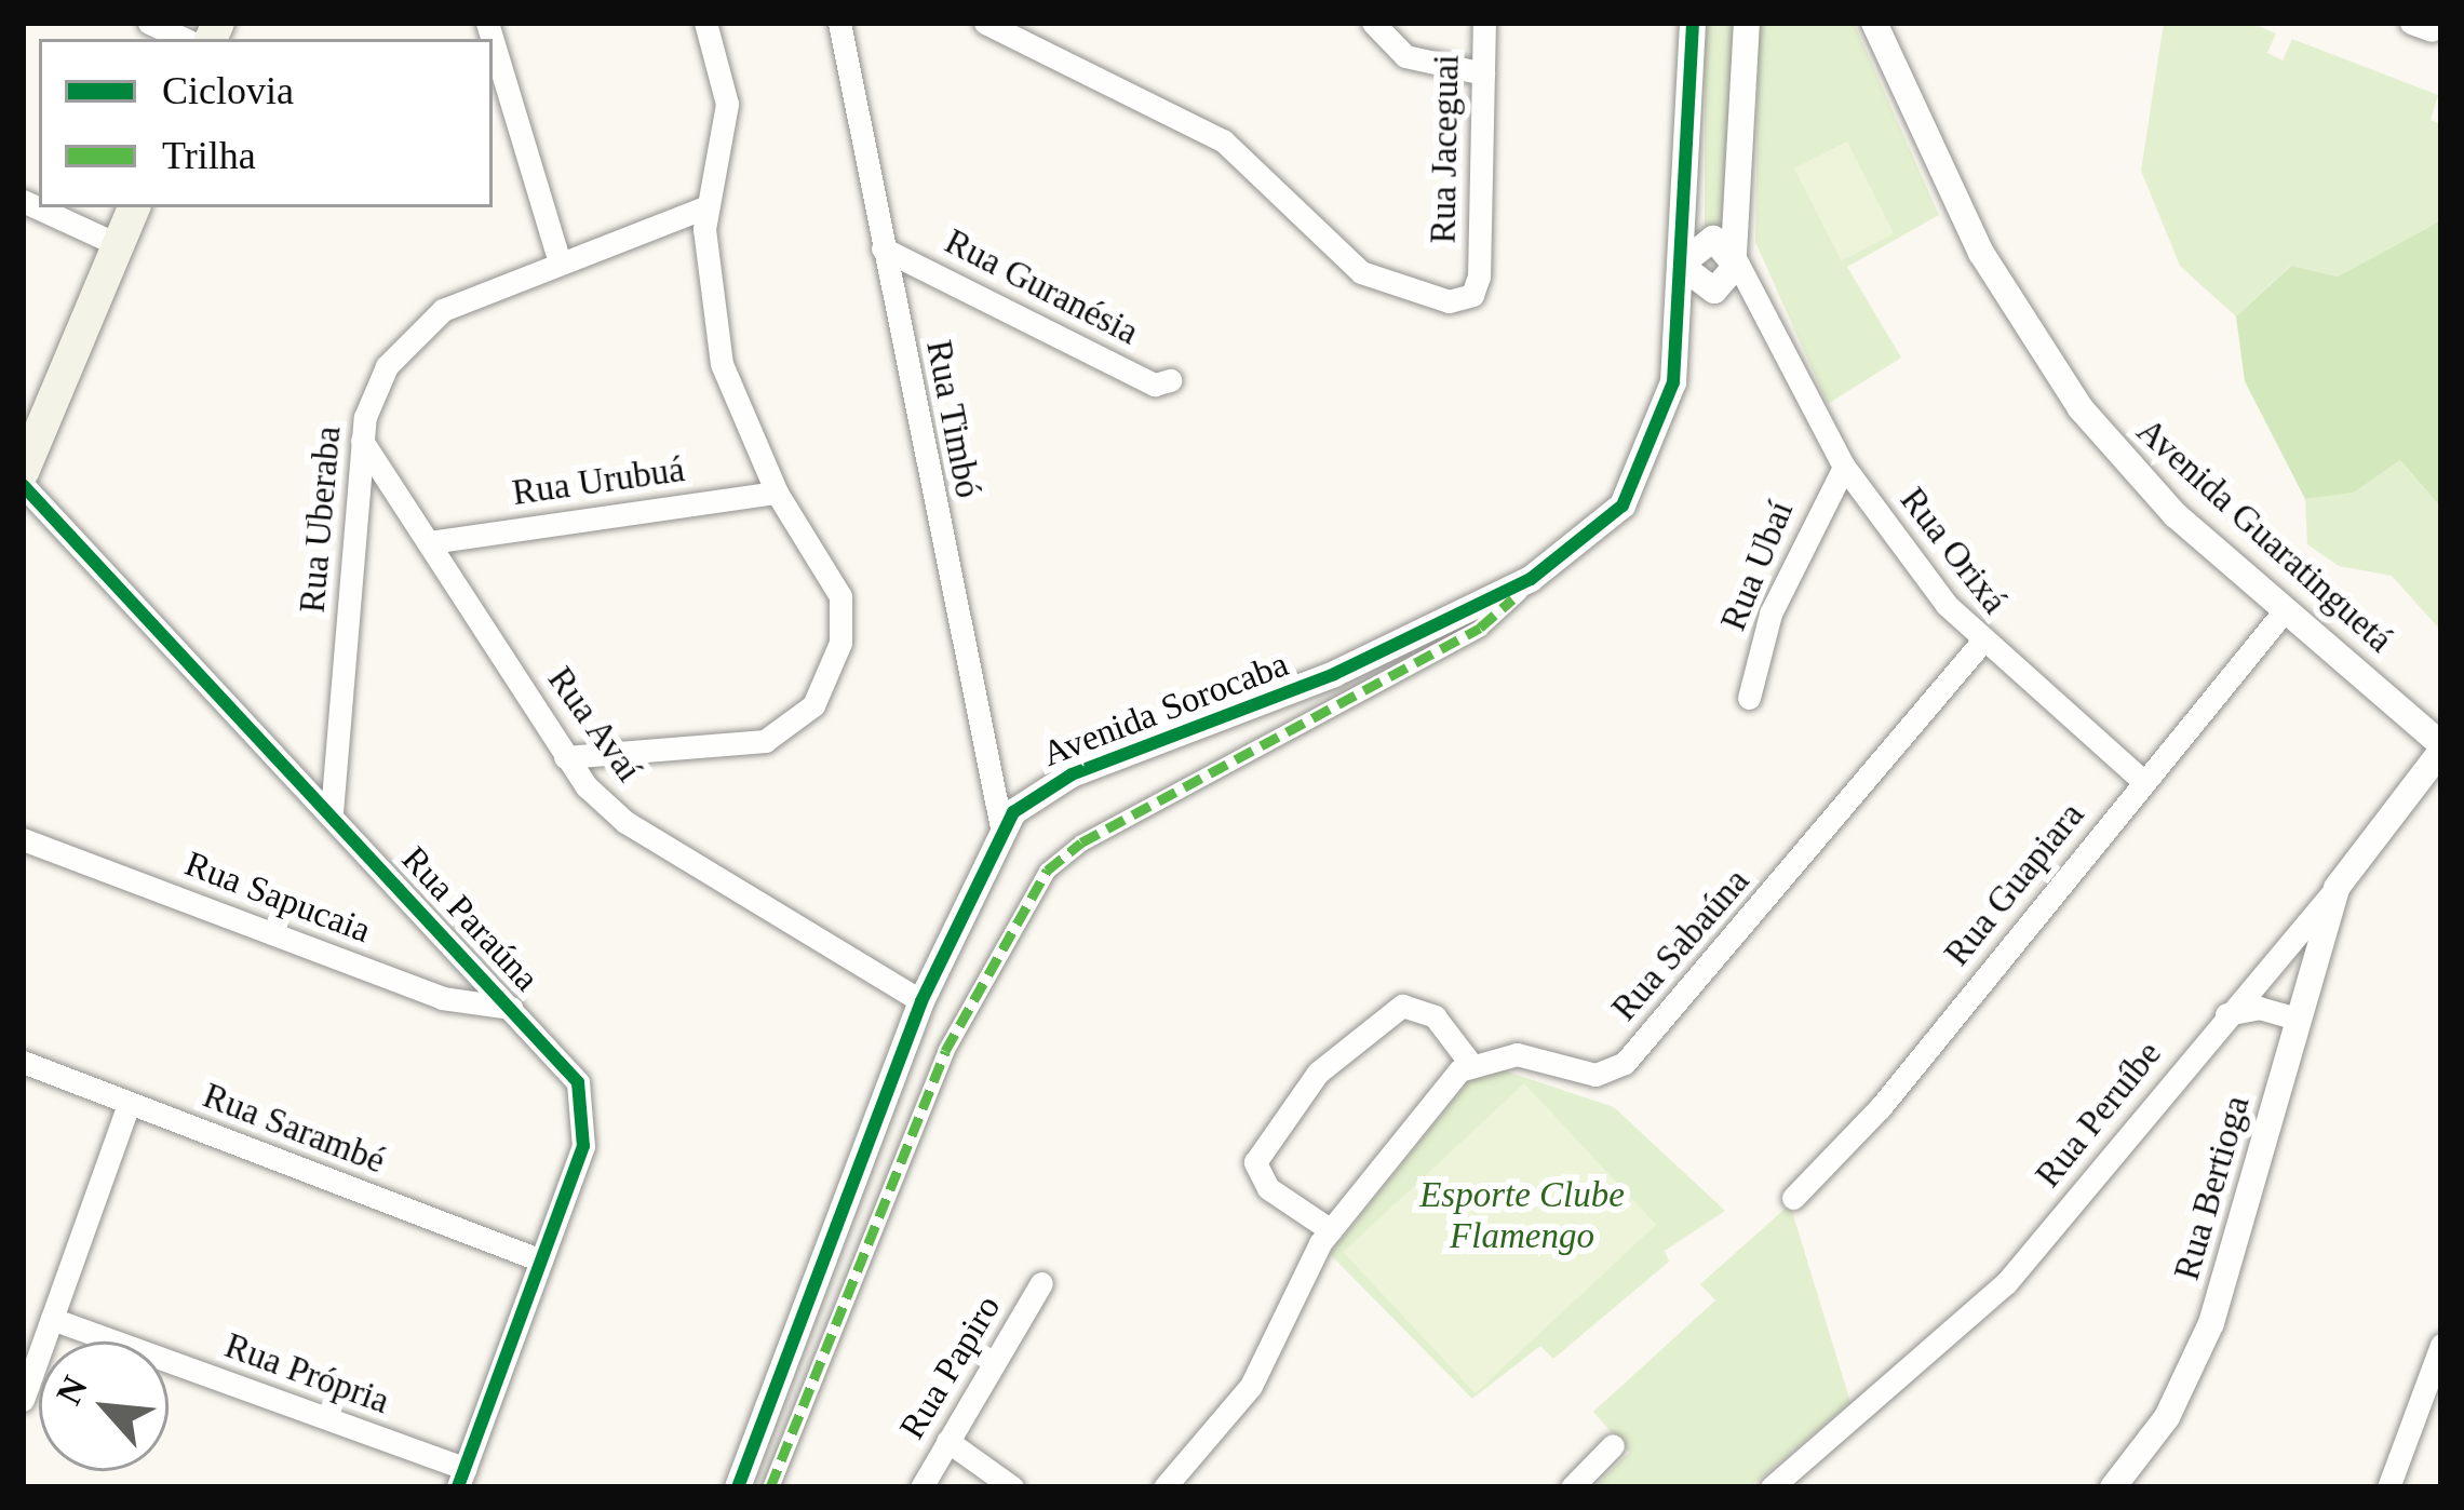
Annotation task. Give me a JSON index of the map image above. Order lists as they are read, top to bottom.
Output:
{
  "streets": {
    "street": [
      "Rua Jaceguai",
      "Rua Guranésia",
      "Rua Timbó",
      "Rua Urubuá",
      "Rua Uberaba",
      "Avenida Guaratinguetá",
      "Rua Orixá",
      "Rua Ubaí",
      "Avenida Sorocaba",
      "Rua Avaí",
      "Rua Guapiara",
      "Rua Sapucaia",
      "Rua Paraúna",
      "Rua Sabaúna",
      "Rua Peruíbe",
      "Rua Sarambé",
      "Rua Bertioga",
      "Rua Papiro",
      "Rua Própria"
    ]
  },
  "crossings": [
    ["Rua Guranésia", "Rua Timbó"],
    ["Rua Timbó", "Avenida Sorocaba"],
    ["Rua Urubuá", "Rua Avaí"],
    ["Rua Uberaba", "Rua Avaí"],
    ["Rua Uberaba", "Rua Paraúna"],
    ["Avenida Guaratinguetá", "Rua Guapiara"],
    ["Avenida Guaratinguetá", "Rua Peruíbe"],
    ["Rua Orixá", "Rua Ubaí"],
    ["Rua Orixá", "Avenida Sorocaba"],
    ["Rua Orixá", "Rua Guapiara"],
    ["Rua Orixá", "Rua Sabaúna"],
    ["Avenida Sorocaba", "Rua Avaí"],
    ["Rua Sapucaia", "Rua Paraúna"],
    ["Rua Paraúna", "Rua Sarambé"],
    ["Rua Paraúna", "Rua Própria"],
    ["Rua Peruíbe", "Rua Bertioga"]
  ],
  "parks": ["Esporte Clube Flamengo"],
  "legend": ["Ciclovia", "Trilha"],
  "north": "top left"
}
